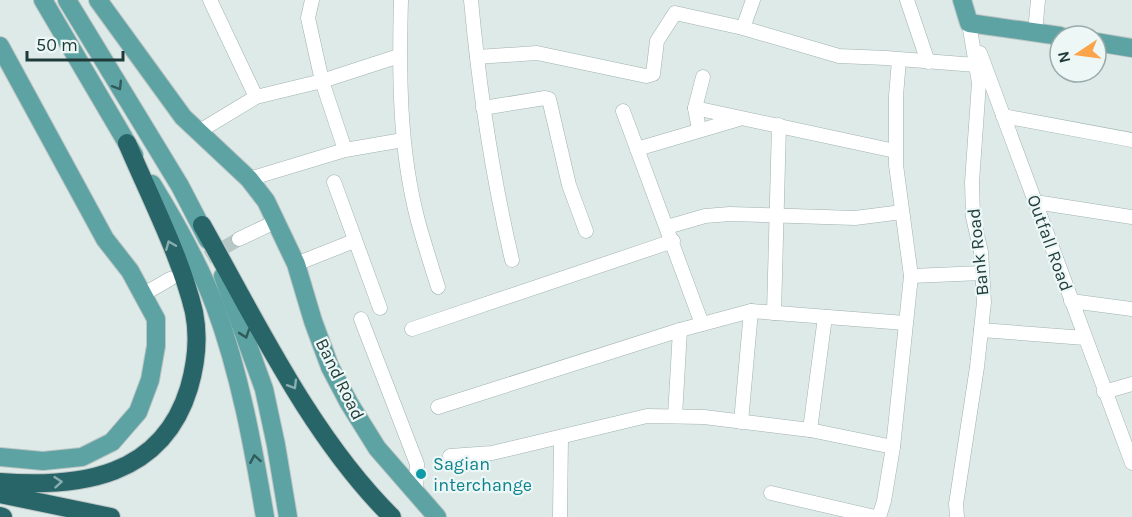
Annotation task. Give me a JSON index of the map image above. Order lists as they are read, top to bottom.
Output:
{
  "streets": {
    "main road": ["Band Road"],
    "street": ["Outfall Road", "Bank Road"]
  },
  "crossings": [
    ["Outfall Road", "Bank Road"]
  ],
  "places": ["Sagian interchange"],
  "scale_bar": "50 m",
  "north": "left"
}
